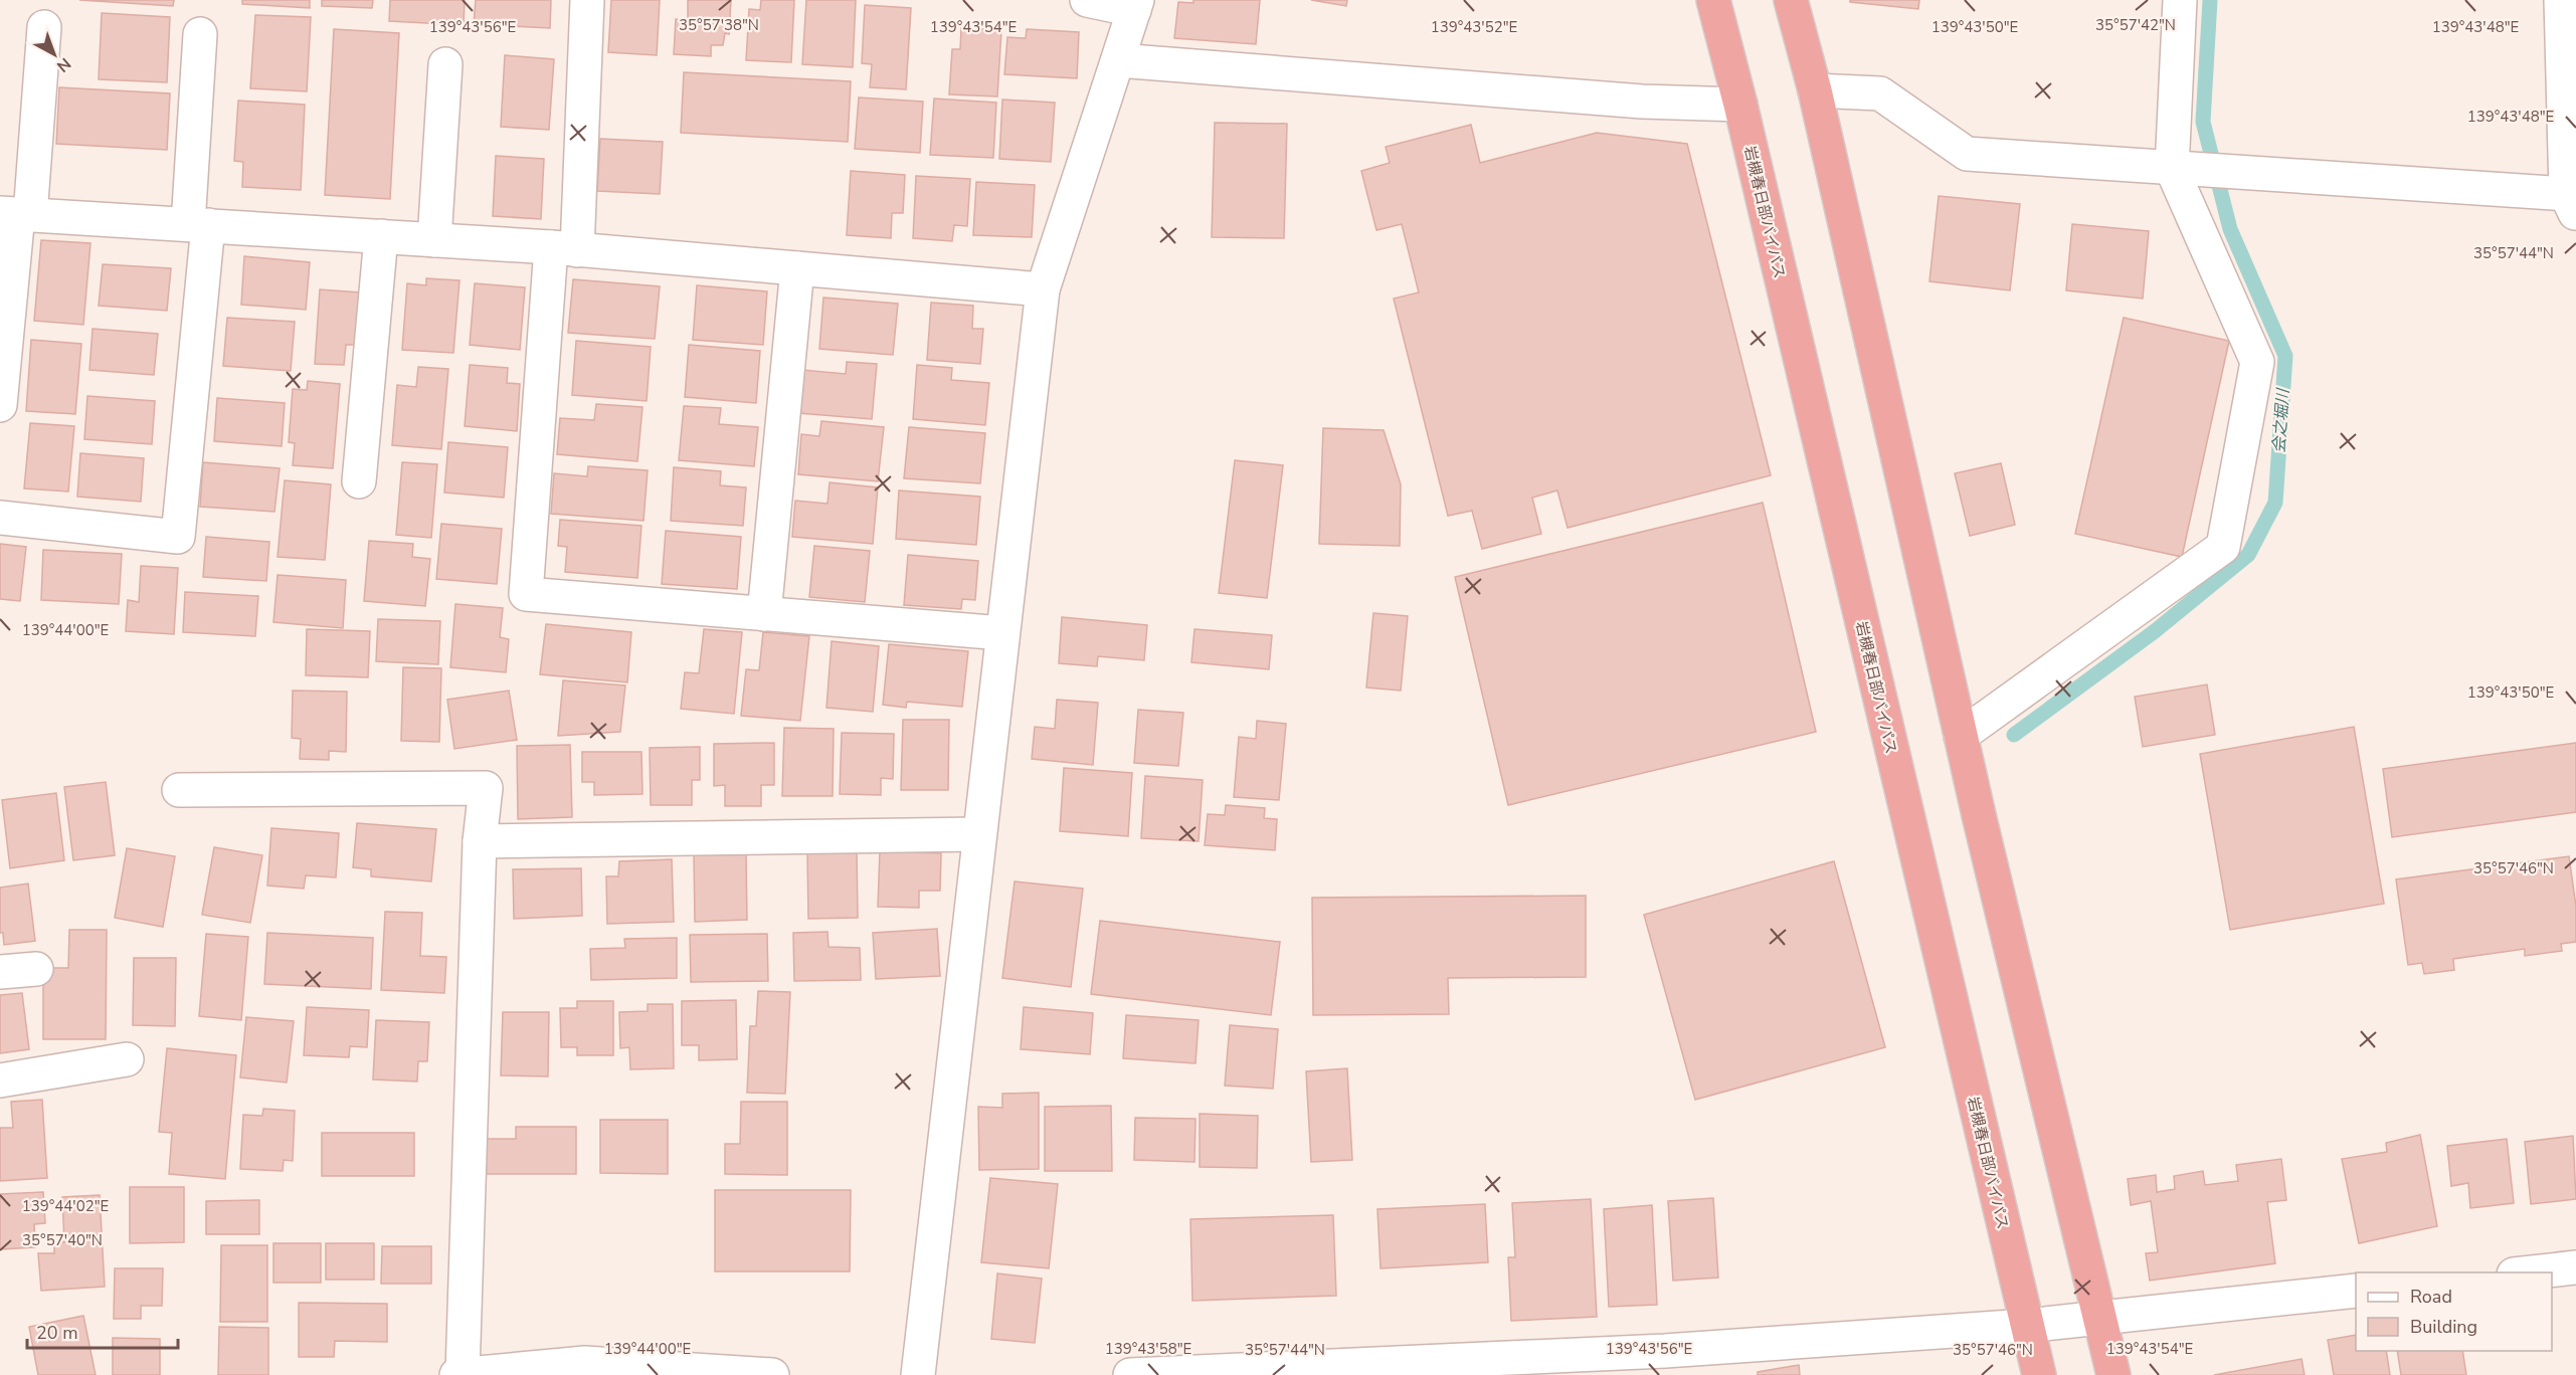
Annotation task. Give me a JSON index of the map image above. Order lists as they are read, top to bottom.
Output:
{
  "streets": {
    "highway": ["岩槻春日部バイパス"]
  },
  "water": ["会之堀川"],
  "legend": ["Road", "Building"],
  "scale_bar": "20 m",
  "north": "bottom right",
  "coordinates": [
    "35°57'38\"N",
    "35°57'42\"N",
    "139°43'56\"E",
    "139°43'54\"E",
    "139°43'52\"E",
    "139°43'50\"E",
    "139°43'48\"E",
    "35°57'44\"N",
    "139°44'00\"E",
    "35°57'46\"N",
    "139°44'02\"E",
    "35°57'40\"N",
    "139°43'58\"E"
  ]
}
